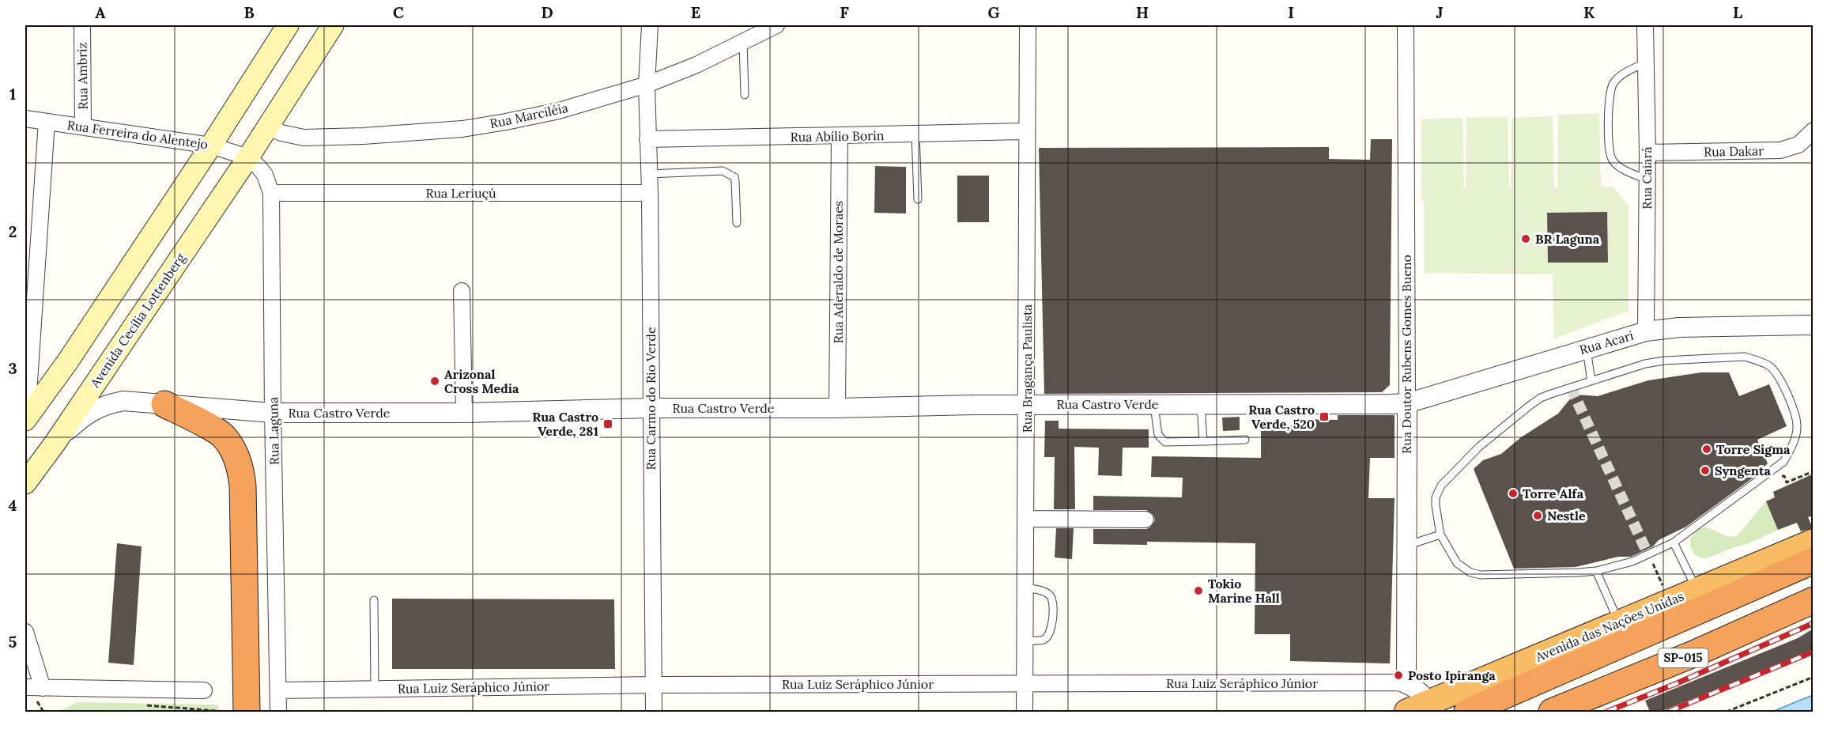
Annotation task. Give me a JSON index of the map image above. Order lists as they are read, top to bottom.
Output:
{
  "streets": {
    "highway": ["Avenida das Nações Unidas", "SP-015"],
    "main road": ["Avenida Cecília Lottenberg"],
    "street": [
      "Rua Ambriz",
      "Rua Marciléia",
      "Rua Ferreira do Alentejo",
      "Rua Abílio Borin",
      "Rua Dakar",
      "Rua Caiará",
      "Rua Leriuçú",
      "Rua Aderaldo de Moraes",
      "Rua Acari",
      "Rua Doutor Rubens Gomes Bueno",
      "Rua Bragança Paulista",
      "Rua Carmo do Rio Verde",
      "Rua Castro Verde",
      "Rua Laguna",
      "Rua Luiz Seráphico Júnior"
    ]
  },
  "crossings": [
    ["Rua Ambriz", "Rua Ferreira do Alentejo"],
    ["Rua Marciléia", "Avenida Cecília Lottenberg"],
    ["Rua Marciléia", "Rua Carmo do Rio Verde"],
    ["Rua Ferreira do Alentejo", "Avenida Cecília Lottenberg"],
    ["Rua Ferreira do Alentejo", "Rua Laguna"],
    ["Rua Abílio Borin", "Rua Aderaldo de Moraes"],
    ["Rua Abílio Borin", "Rua Bragança Paulista"],
    ["Rua Abílio Borin", "Rua Carmo do Rio Verde"],
    ["Rua Dakar", "Rua Caiará"],
    ["Rua Caiará", "Rua Acari"],
    ["Rua Leriuçú", "Rua Carmo do Rio Verde"],
    ["Rua Leriuçú", "Rua Laguna"],
    ["Rua Aderaldo de Moraes", "Rua Castro Verde"],
    ["Avenida Cecília Lottenberg", "Rua Castro Verde"],
    ["Avenida Cecília Lottenberg", "Rua Laguna"],
    ["Rua Acari", "Rua Doutor Rubens Gomes Bueno"],
    ["Rua Acari", "Rua Castro Verde"],
    ["Rua Doutor Rubens Gomes Bueno", "Rua Castro Verde"],
    ["Rua Doutor Rubens Gomes Bueno", "Rua Luiz Seráphico Júnior"],
    ["Rua Bragança Paulista", "Rua Castro Verde"],
    ["Rua Bragança Paulista", "Rua Luiz Seráphico Júnior"],
    ["Rua Carmo do Rio Verde", "Rua Castro Verde"],
    ["Rua Carmo do Rio Verde", "Rua Luiz Seráphico Júnior"],
    ["Rua Castro Verde", "Rua Laguna"],
    ["Rua Laguna", "Rua Luiz Seráphico Júnior"]
  ],
  "places": {
    "other": [
      "BR Laguna",
      "Arizonal Cross Media",
      "Torre Sigma",
      "Syngenta",
      "Torre Alfa",
      "Nestle",
      "Tokio Marine Hall",
      "Posto Ipiranga"
    ],
    "transit": ["Rua Castro Verde, 520", "Rua Castro Verde, 281"]
  },
  "grid": {
    "columns": [
      "A",
      "B",
      "C",
      "D",
      "E",
      "F",
      "G",
      "H",
      "I",
      "J",
      "K",
      "L"
    ],
    "rows": [
      "1",
      "2",
      "3",
      "4",
      "5"
    ]
  }
}
